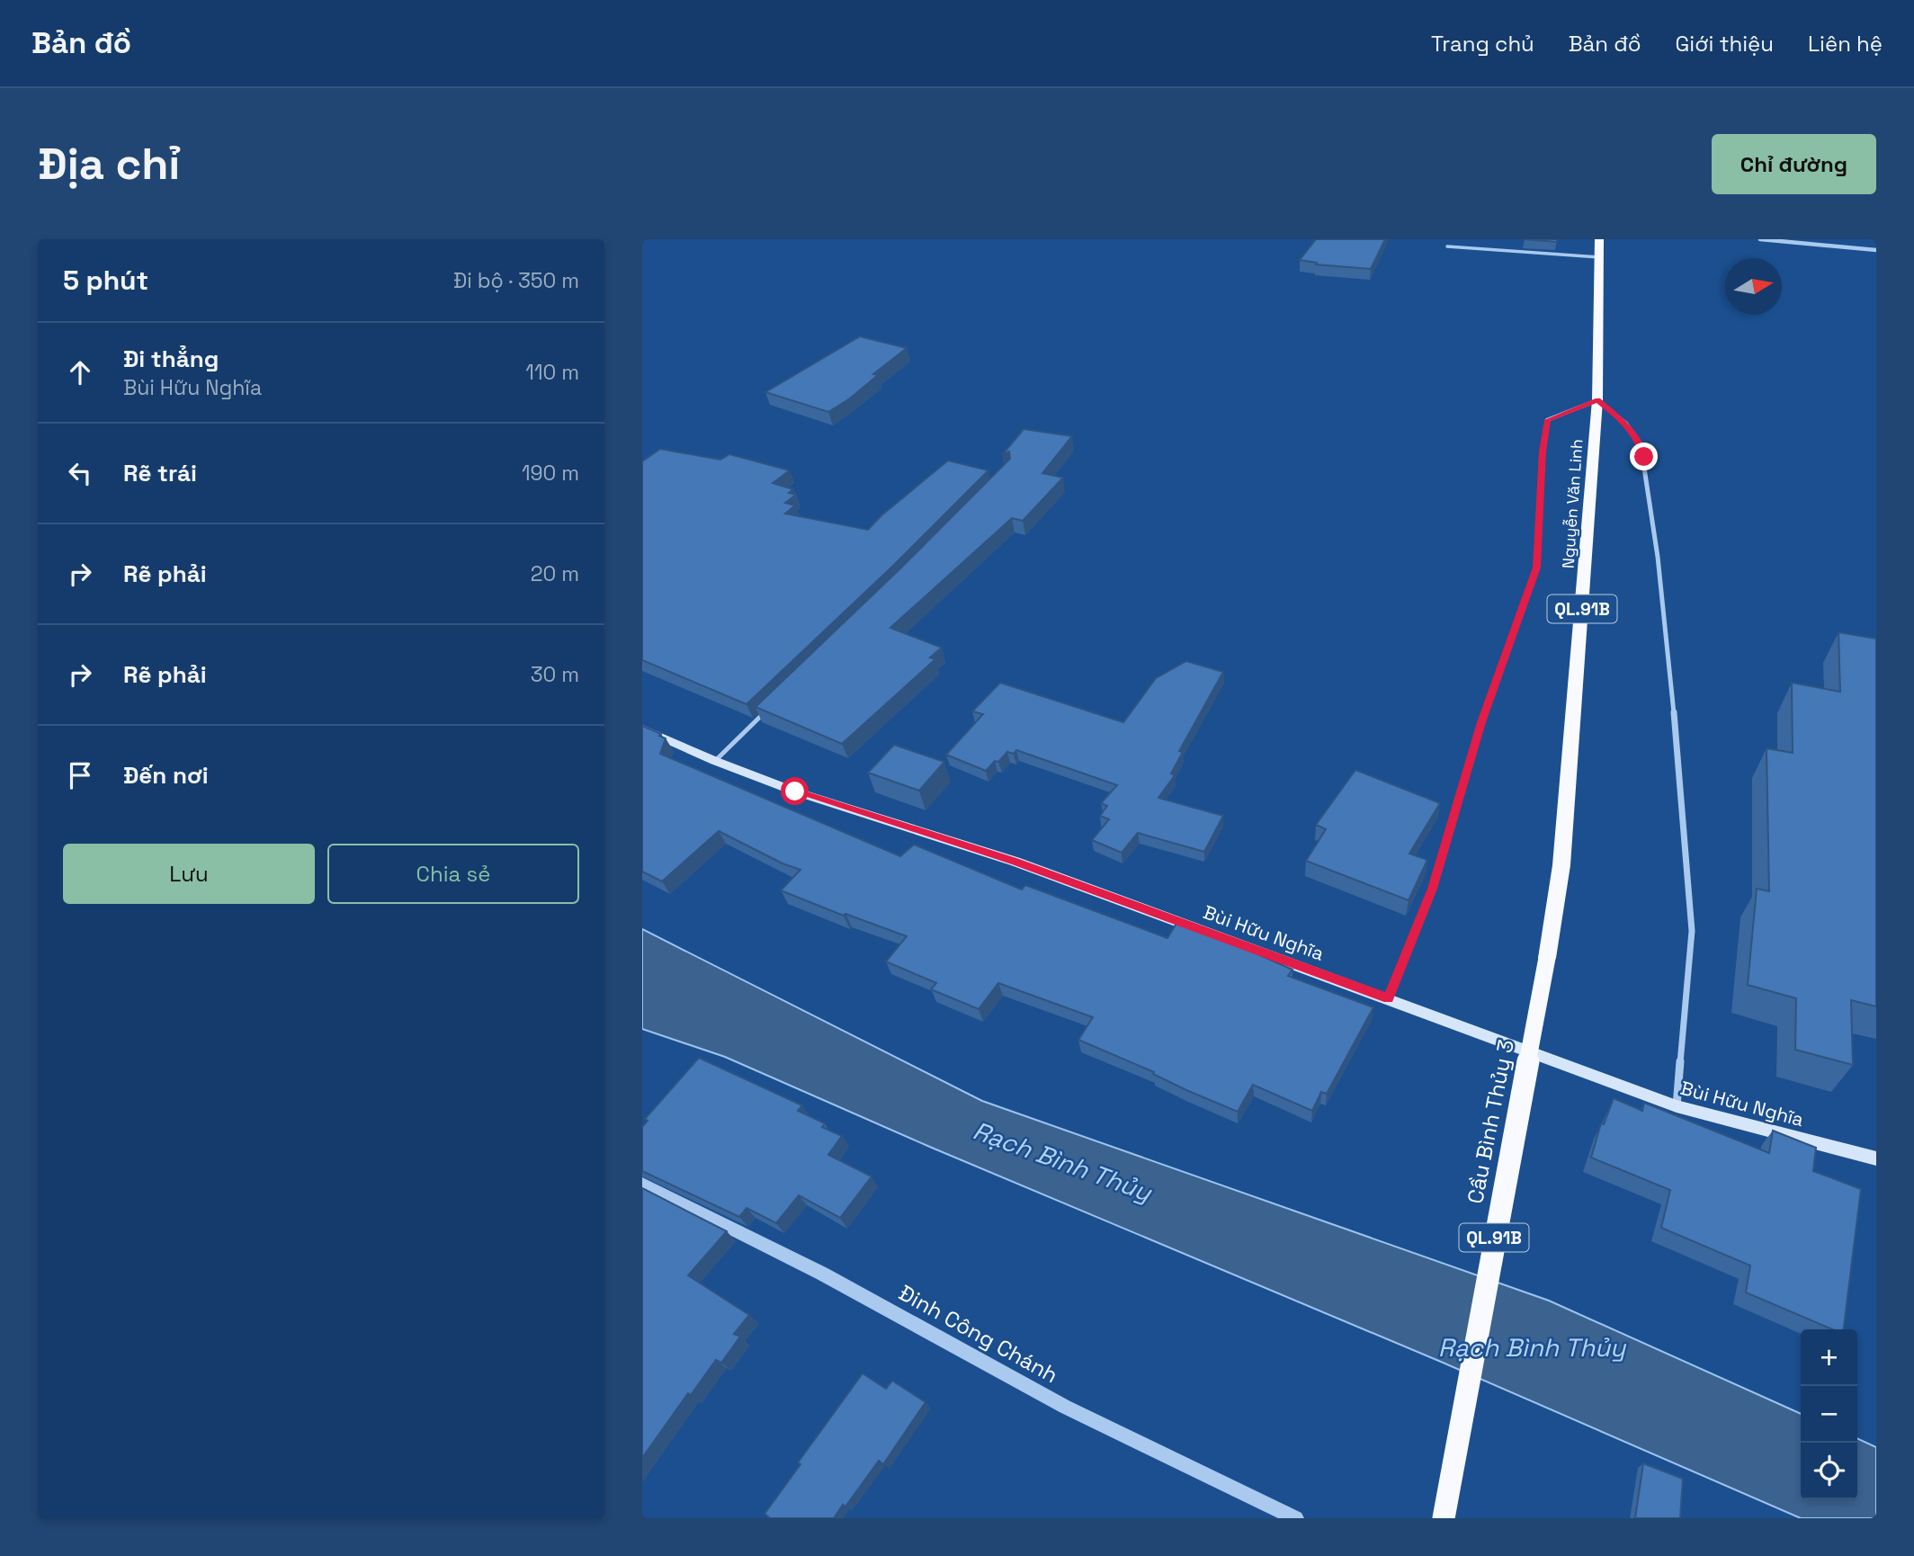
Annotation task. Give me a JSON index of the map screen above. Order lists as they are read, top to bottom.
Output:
{
  "streets": {
    "highway": ["Nguyễn Văn Linh", "QL.91B", "Cầu Bình Thủy 3"],
    "main road": ["Bùi Hữu Nghĩa"],
    "street": ["Đinh Công Chánh"]
  },
  "crossings": [
    ["Nguyễn Văn Linh", "Cầu Bình Thủy 3"]
  ],
  "water": ["Rạch Bình Thủy"],
  "north": "right",
  "page": {
    "header": "Bản đồ",
    "nav": [
      "Trang chủ",
      "Bản đồ",
      "Giới thiệu",
      "Liên hệ"
    ],
    "buttons": [
      "Chỉ đường",
      ["Lưu", "Chia sẻ"]
    ],
    "title": "Địa chỉ",
    "heading": ["5 phút", "Đi bộ · 350 m"],
    "list": [
      ["Đi thẳng", "Bùi Hữu Nghĩa", "110 m"],
      ["Rẽ trái", "190 m"],
      ["Rẽ phải", "20 m"],
      ["Rẽ phải", "30 m"],
      "Đến nơi"
    ],
    "map_buttons": ["+", "−"]
  }
}
